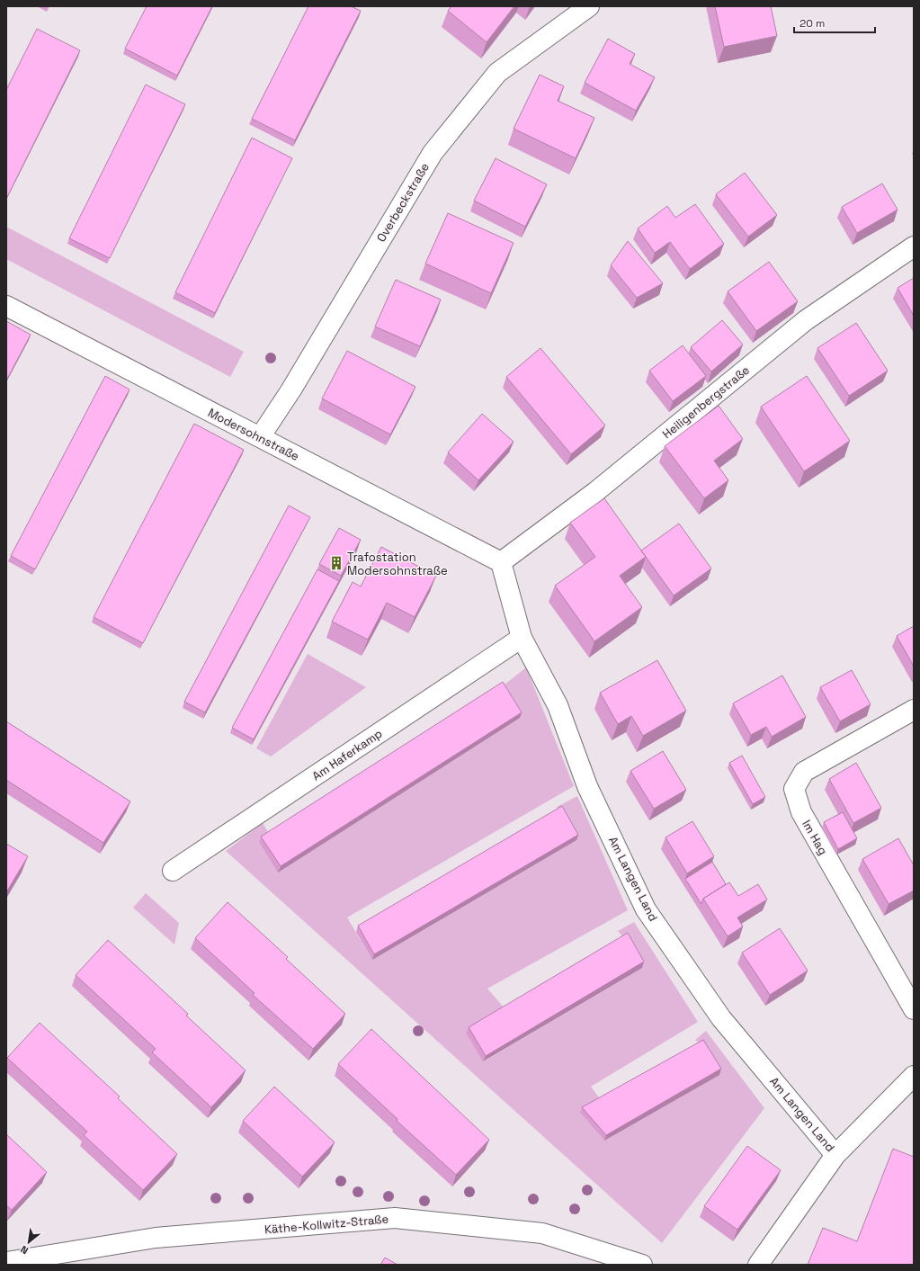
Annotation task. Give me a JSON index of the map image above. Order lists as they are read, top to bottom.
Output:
{
  "streets": {
    "street": [
      "Overbeckstraße",
      "Heiligenbergstraße",
      "Modersohnstraße",
      "Am Haferkamp",
      "Im Hag",
      "Am Langen Land",
      "Käthe-Kollwitz-Straße"
    ]
  },
  "crossings": [
    ["Overbeckstraße", "Modersohnstraße"],
    ["Heiligenbergstraße", "Modersohnstraße"],
    ["Heiligenbergstraße", "Am Langen Land"],
    ["Modersohnstraße", "Am Langen Land"],
    ["Am Haferkamp", "Am Langen Land"]
  ],
  "places": {
    "building": ["Trafostation Modersohnstraße"]
  },
  "scale_bar": "20 m",
  "north": "bottom left"
}
